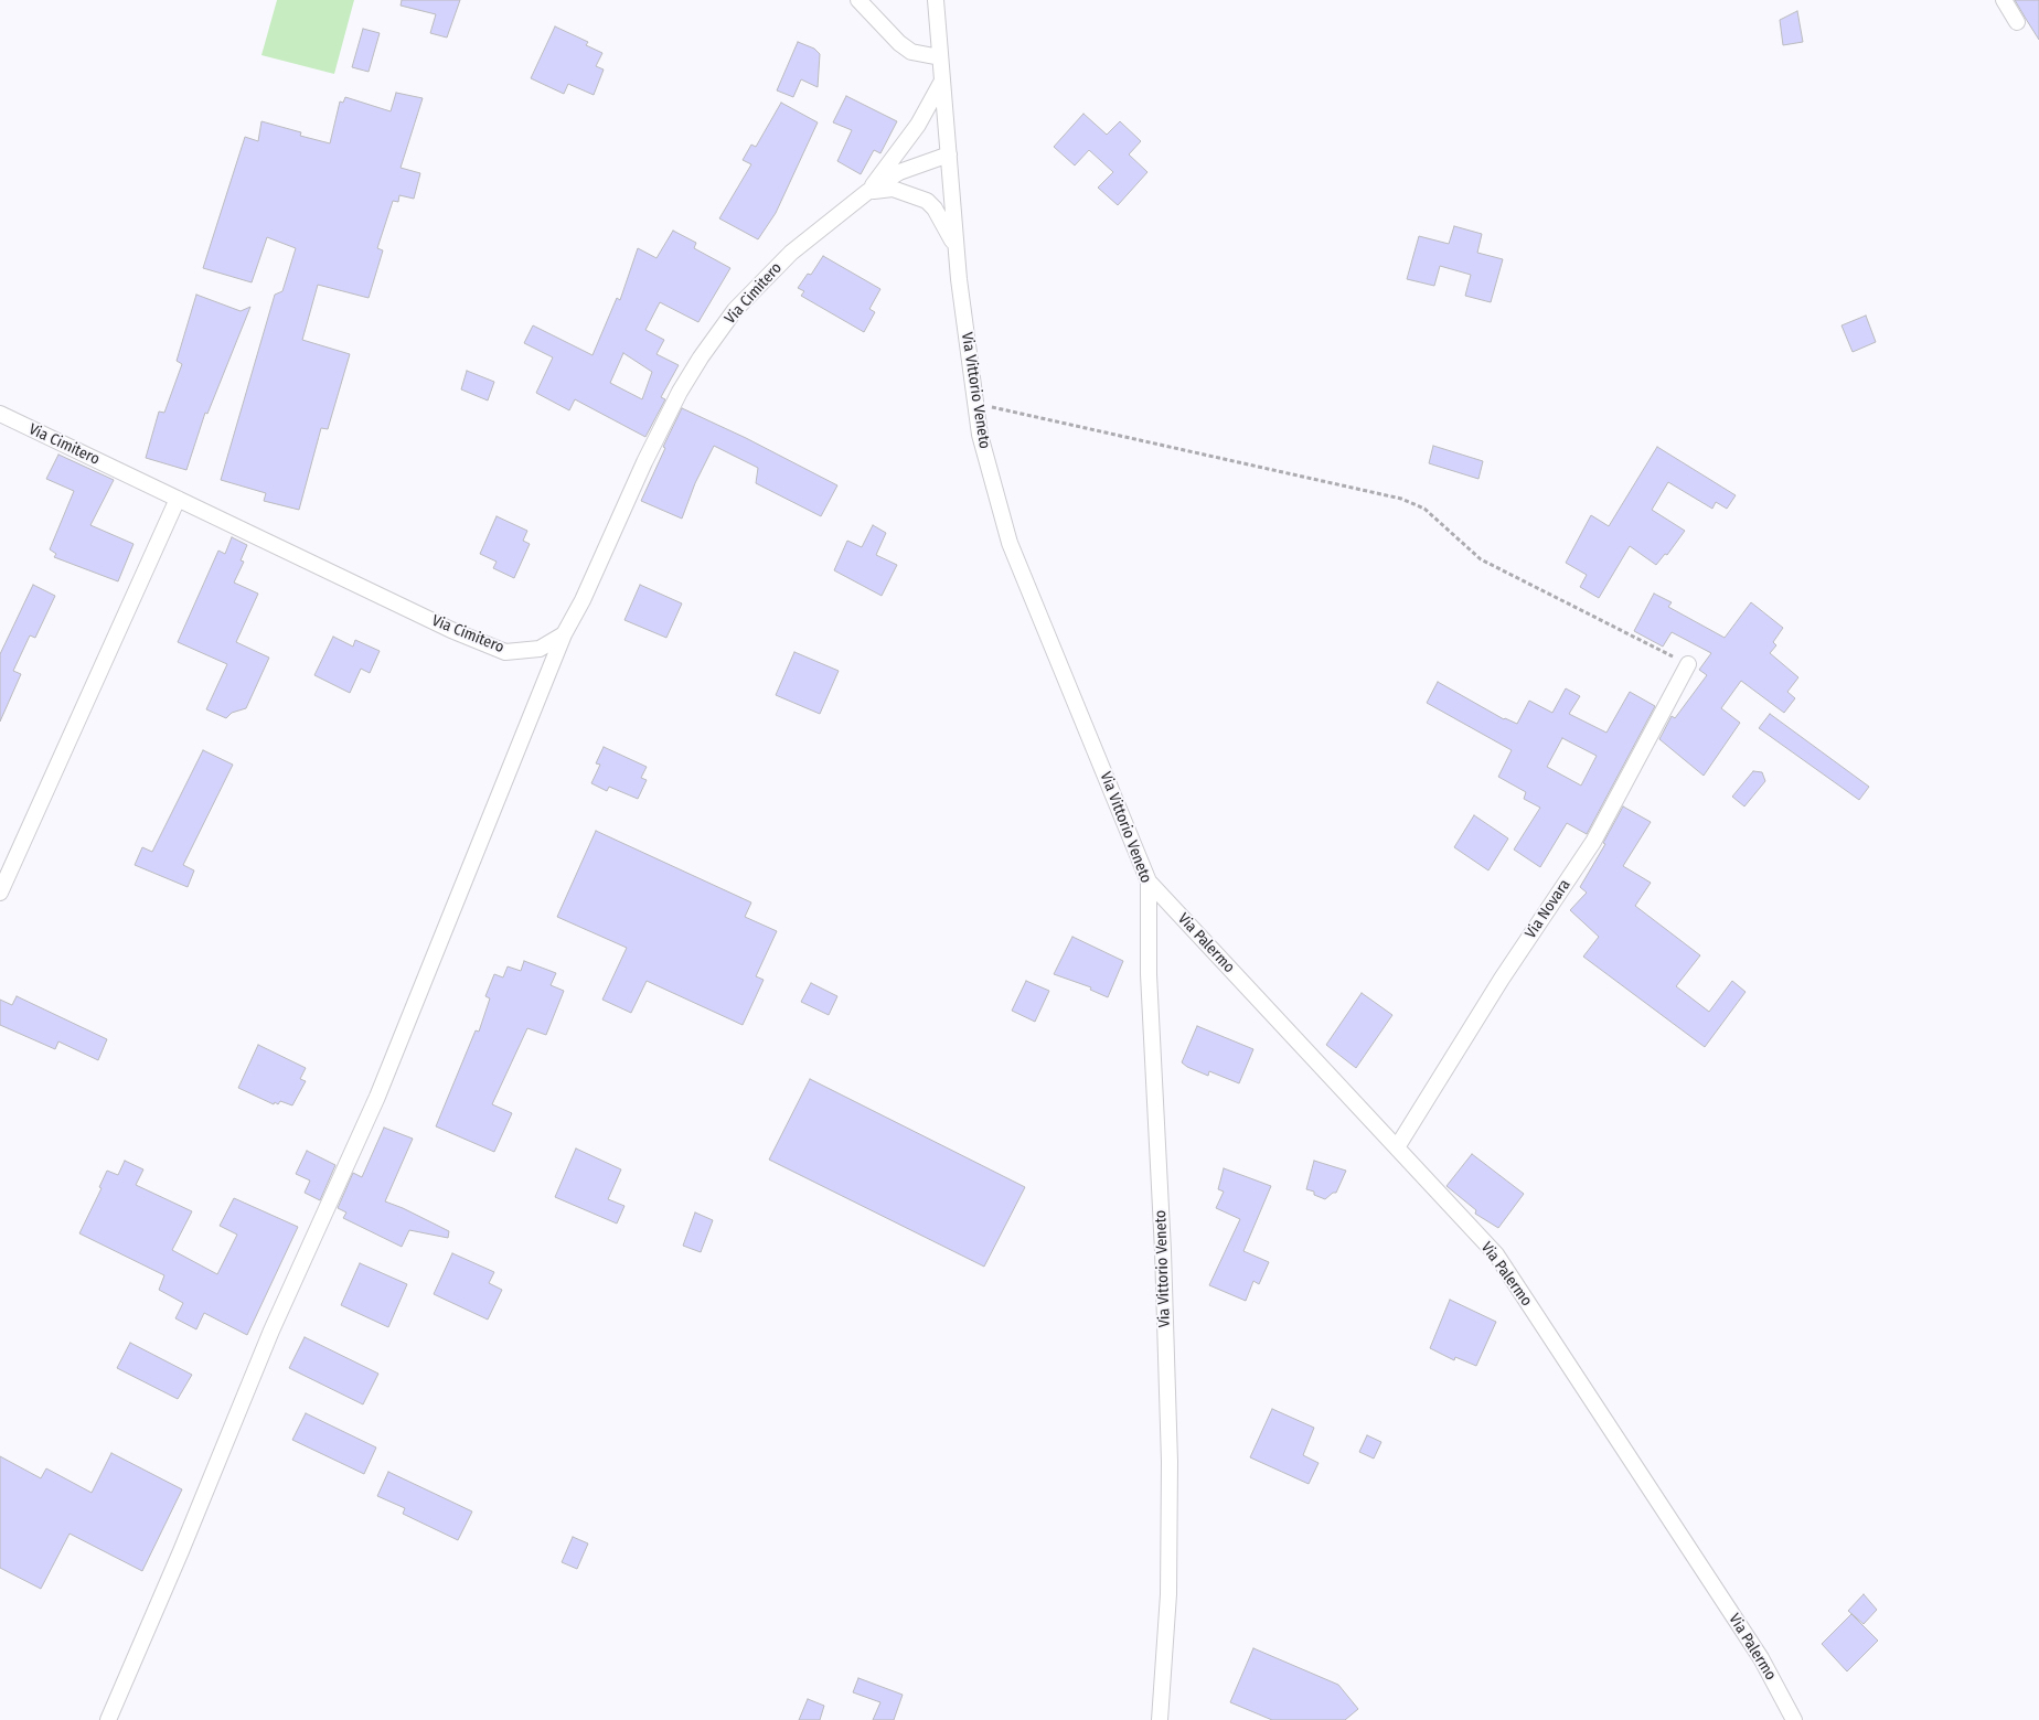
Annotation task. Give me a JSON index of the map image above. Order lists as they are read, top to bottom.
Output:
{
  "streets": {
    "street": [
      "Via Cimitero",
      "Via Vittorio Veneto",
      "Via Novara",
      "Via Palermo"
    ]
  },
  "crossings": [
    ["Via Cimitero", "Via Vittorio Veneto"],
    ["Via Vittorio Veneto", "Via Palermo"],
    ["Via Novara", "Via Palermo"]
  ]
}
